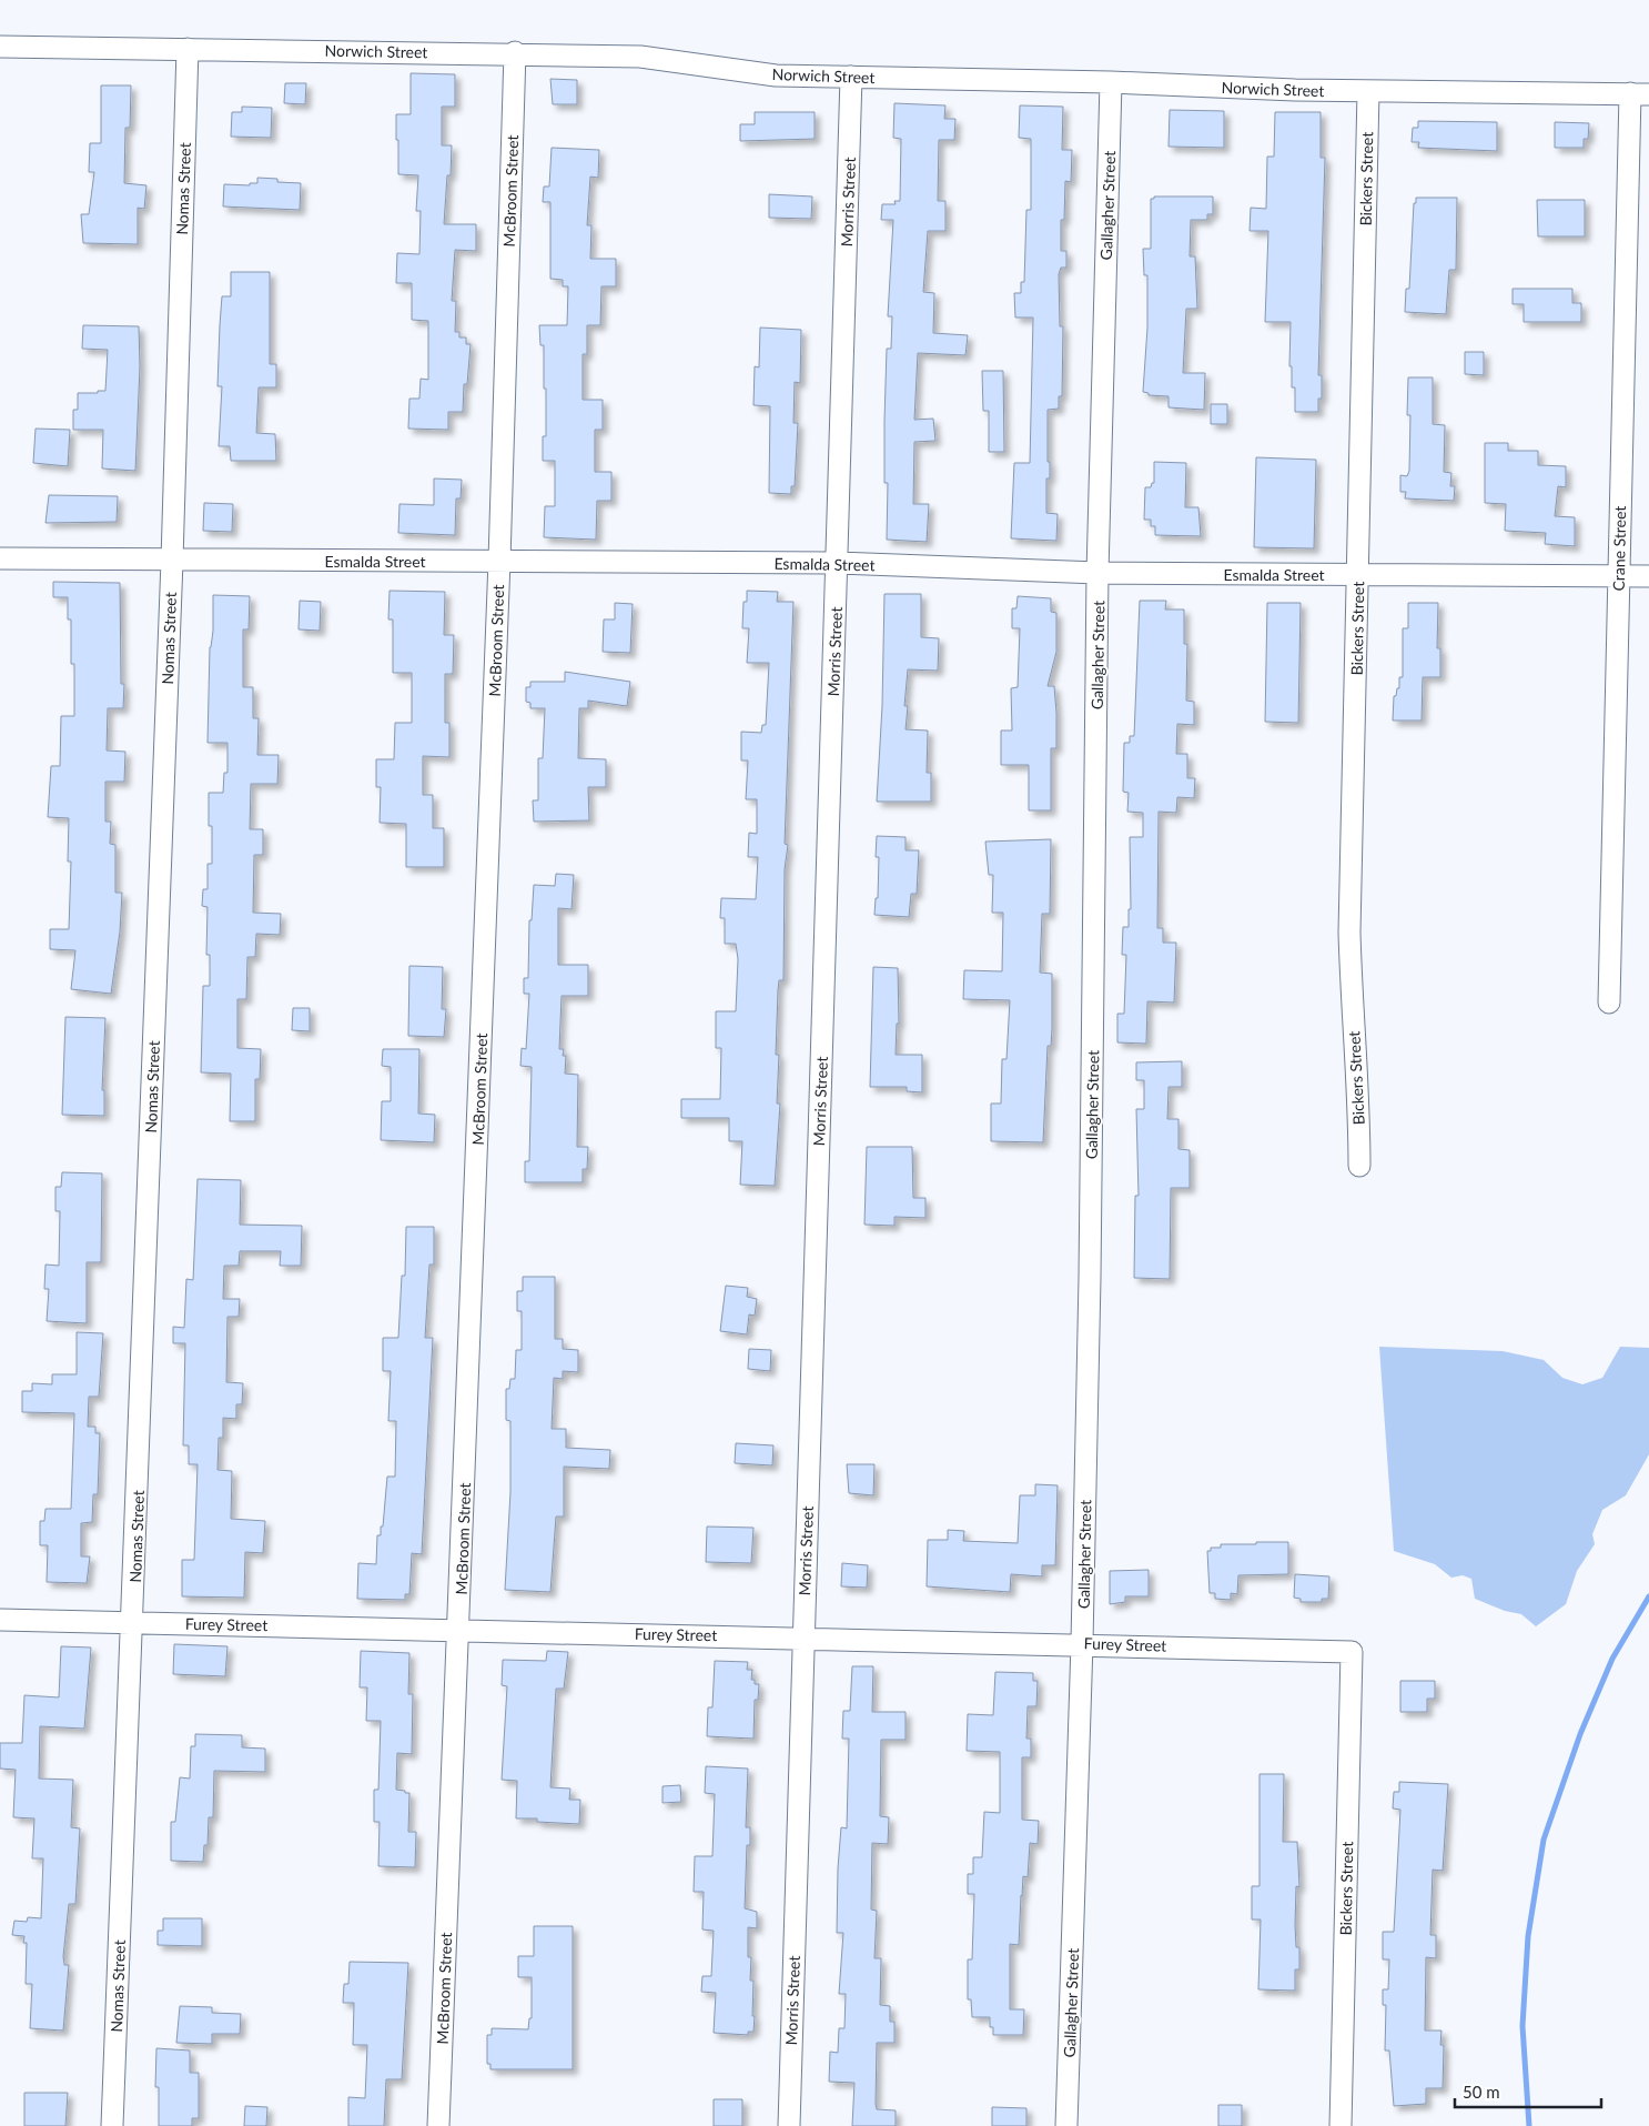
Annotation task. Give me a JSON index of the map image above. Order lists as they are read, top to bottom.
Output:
{
  "streets": {
    "street": [
      "Norwich Street",
      "Bickers Street",
      "Nomas Street",
      "McBroom Street",
      "Morris Street",
      "Gallagher Street",
      "Crane Street",
      "Esmalda Street",
      "Furey Street"
    ]
  },
  "crossings": [
    ["Norwich Street", "Bickers Street"],
    ["Norwich Street", "Nomas Street"],
    ["Norwich Street", "McBroom Street"],
    ["Norwich Street", "Morris Street"],
    ["Norwich Street", "Gallagher Street"],
    ["Norwich Street", "Crane Street"],
    ["Bickers Street", "Esmalda Street"],
    ["Bickers Street", "Furey Street"],
    ["Nomas Street", "Esmalda Street"],
    ["Nomas Street", "Furey Street"],
    ["McBroom Street", "Esmalda Street"],
    ["McBroom Street", "Furey Street"],
    ["Morris Street", "Esmalda Street"],
    ["Morris Street", "Furey Street"],
    ["Gallagher Street", "Esmalda Street"],
    ["Gallagher Street", "Furey Street"],
    ["Crane Street", "Esmalda Street"]
  ],
  "scale_bar": "50 m"
}
